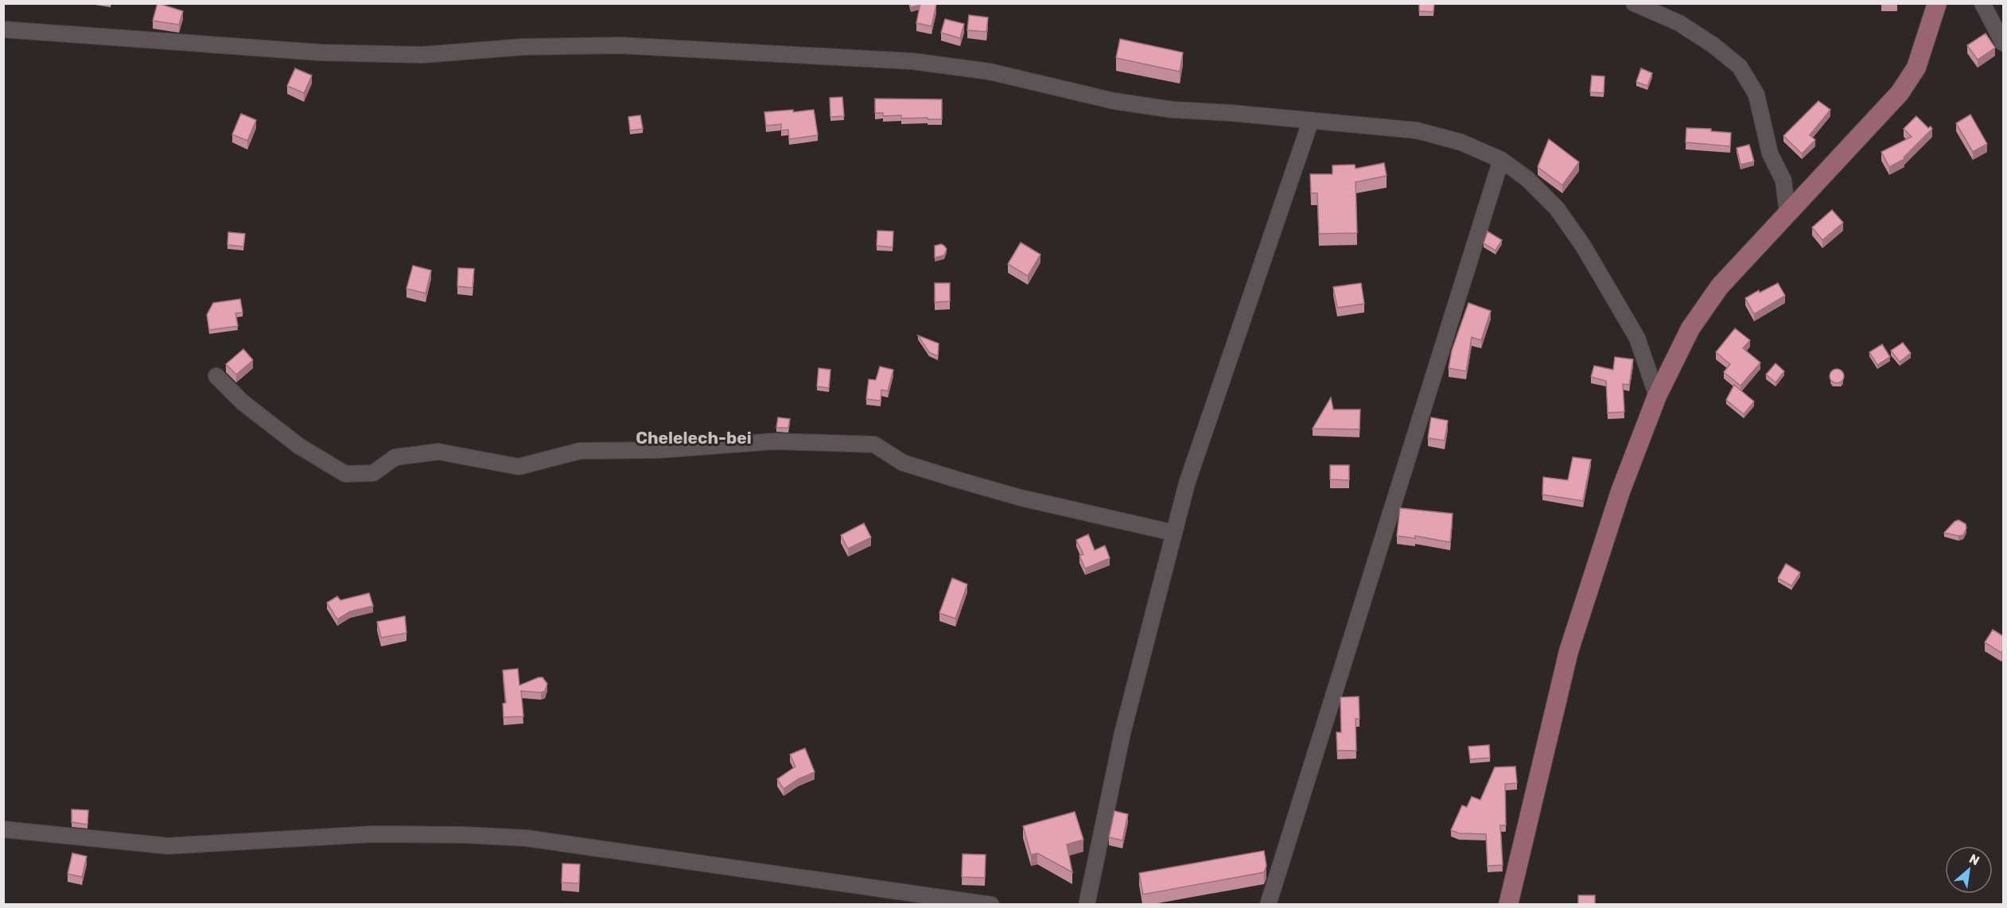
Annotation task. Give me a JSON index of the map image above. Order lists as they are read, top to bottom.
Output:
{
  "districts": ["Chelelech-bei"],
  "north": "top right"
}
